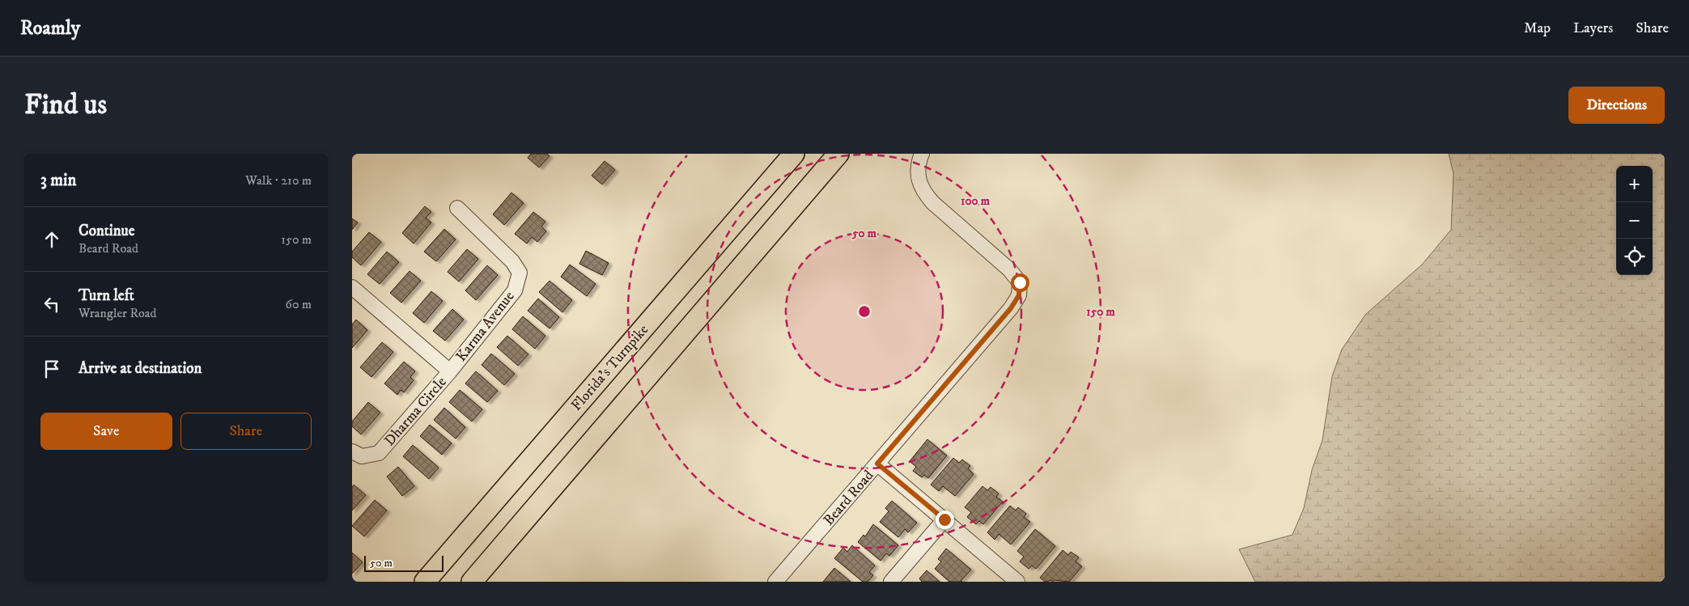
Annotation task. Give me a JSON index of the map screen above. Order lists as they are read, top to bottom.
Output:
{
  "streets": {
    "highway": ["Florida's Turnpike"],
    "street": ["Karma Avenue", "Dharma Circle", "Beard Road"]
  },
  "crossings": [
    ["Karma Avenue", "Dharma Circle"]
  ],
  "scale_bar": "50 m",
  "page": {
    "header": "Roamly",
    "nav": ["Map", "Layers", "Share"],
    "buttons": [
      "Directions",
      ["Save", "Share"]
    ],
    "title": "Find us",
    "heading": ["3 min", "Walk · 210 m"],
    "map_buttons": ["+", "−"],
    "list": [
      ["Continue", "Beard Road", "150 m"],
      ["Turn left", "Wrangler Road", "60 m"],
      "Arrive at destination"
    ],
    "scale": "50 m"
  },
  "rings": ["100 m", "50 m", "150 m"]
}
